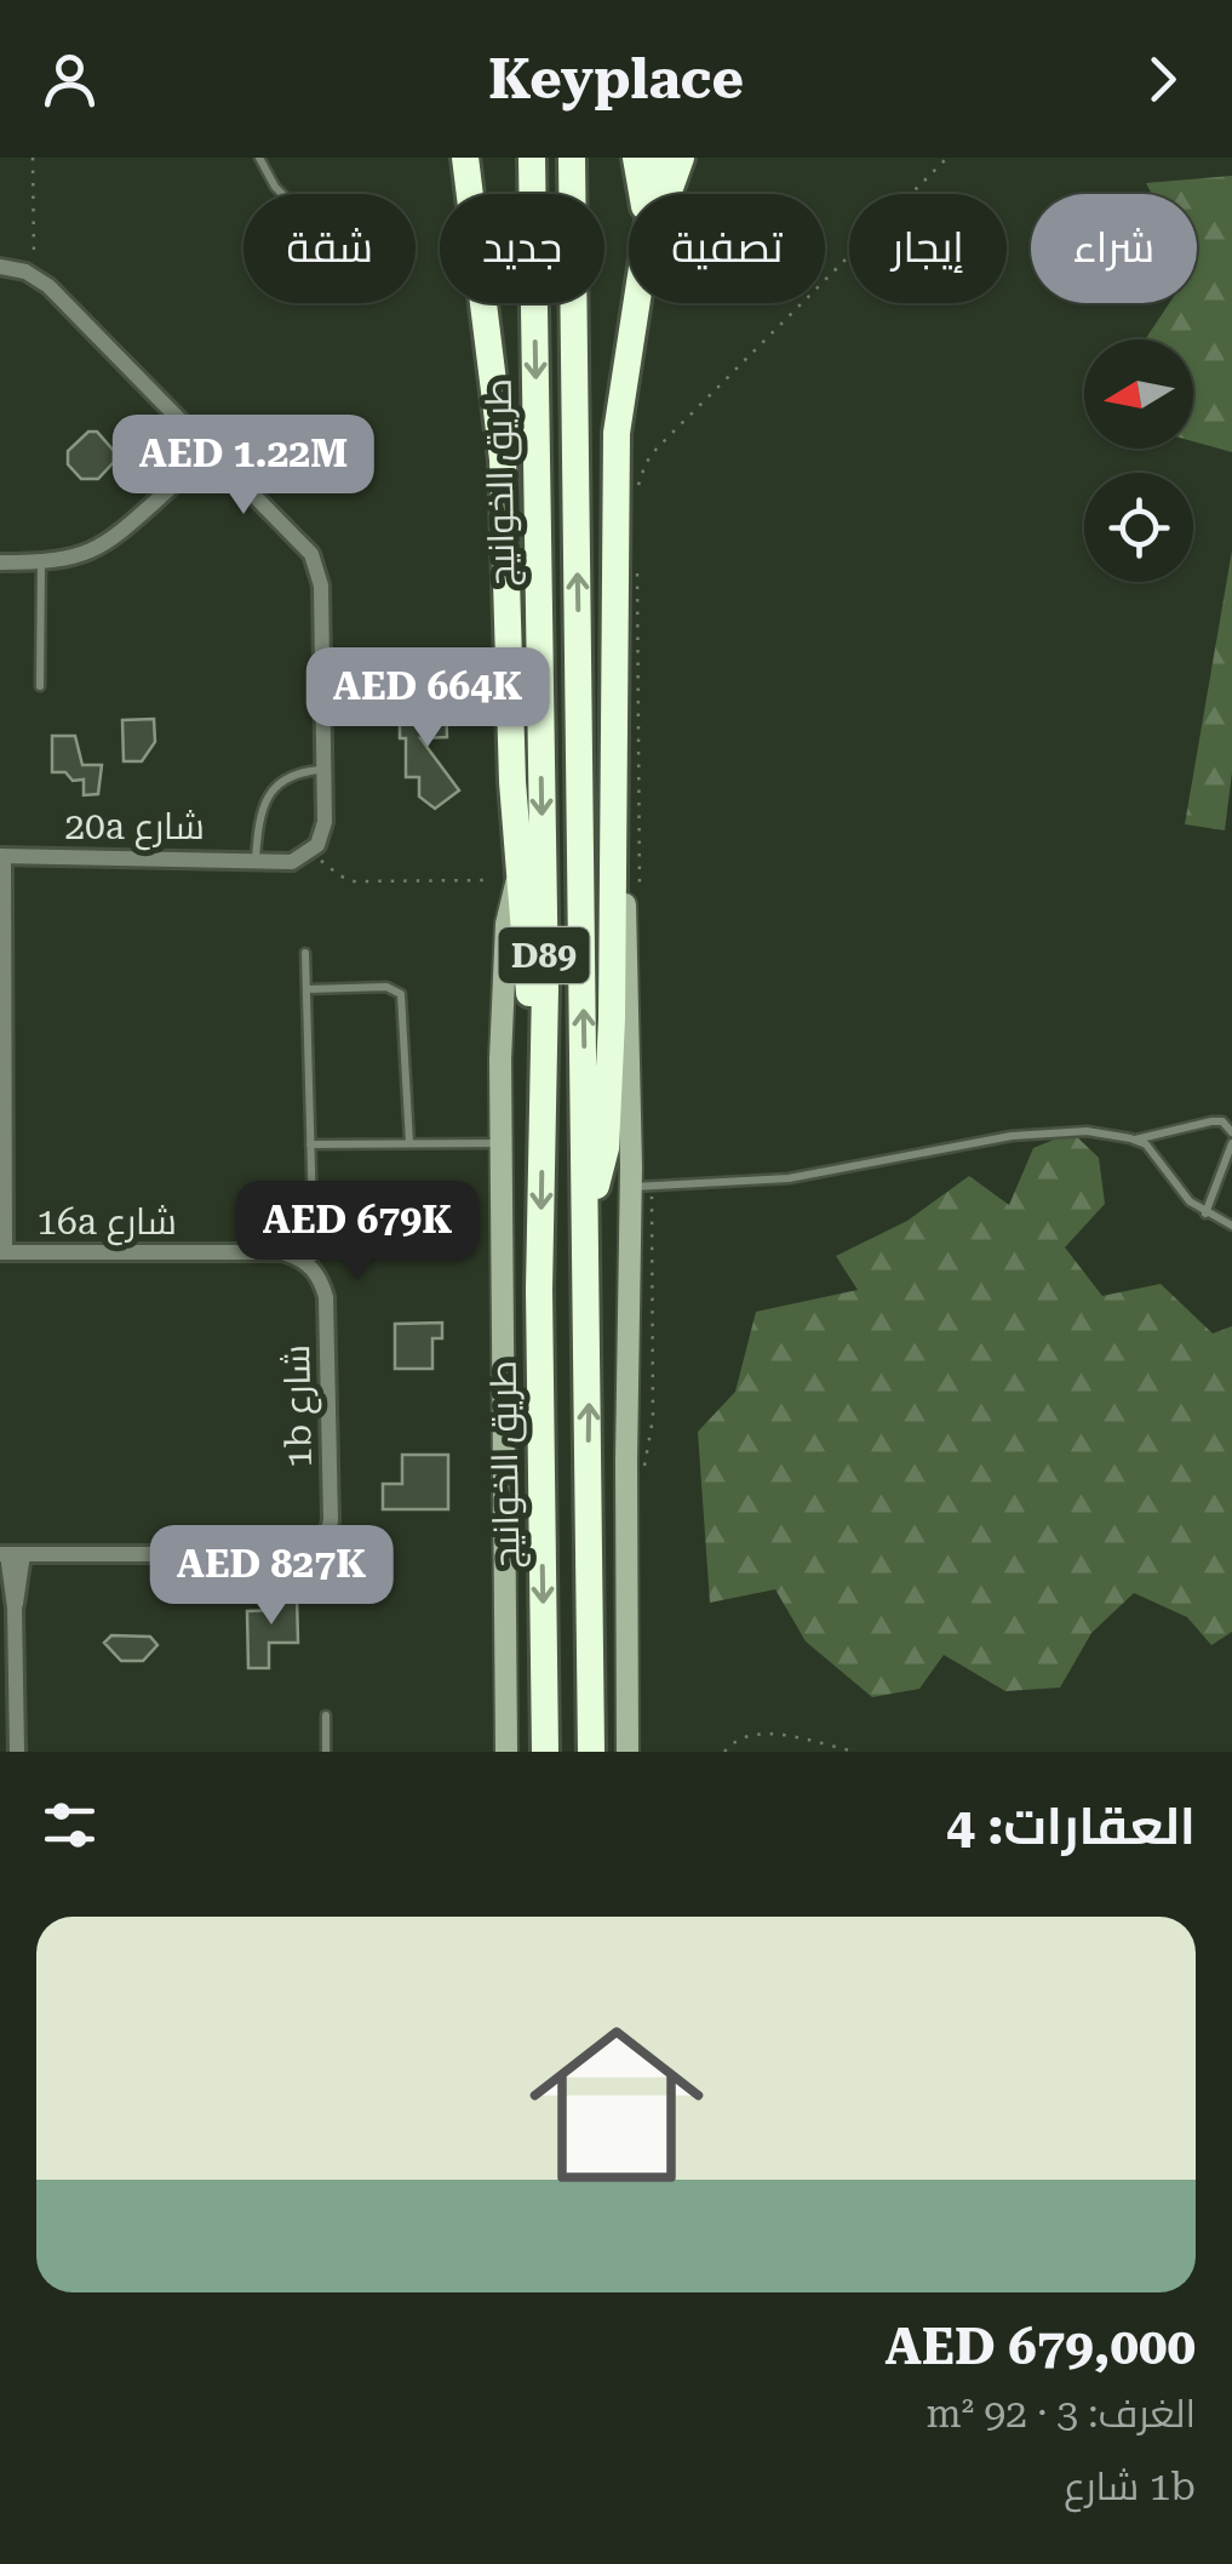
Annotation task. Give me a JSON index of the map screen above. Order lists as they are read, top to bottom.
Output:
{
  "streets": {
    "highway": ["طريق الخوانيج", "D89"],
    "street": ["20a شارع", "16a شارع", "1b شارع"]
  },
  "crossings": [
    ["16a شارع", "1b شارع"]
  ],
  "north": "left",
  "page": {
    "header": "Keyplace",
    "chip": [
      "شراء",
      "إيجار",
      "تصفية",
      "جديد",
      "شقة"
    ],
    "price": [
      "AED 1.22M",
      "AED 664K",
      "AED 679K",
      "AED 827K"
    ],
    "heading": "العقارات: 4",
    "list": [
      {
        "name": "AED 679,000",
        "note": "الغرف: 3 · 92 m² · 1b شارع"
      }
    ]
  }
}
